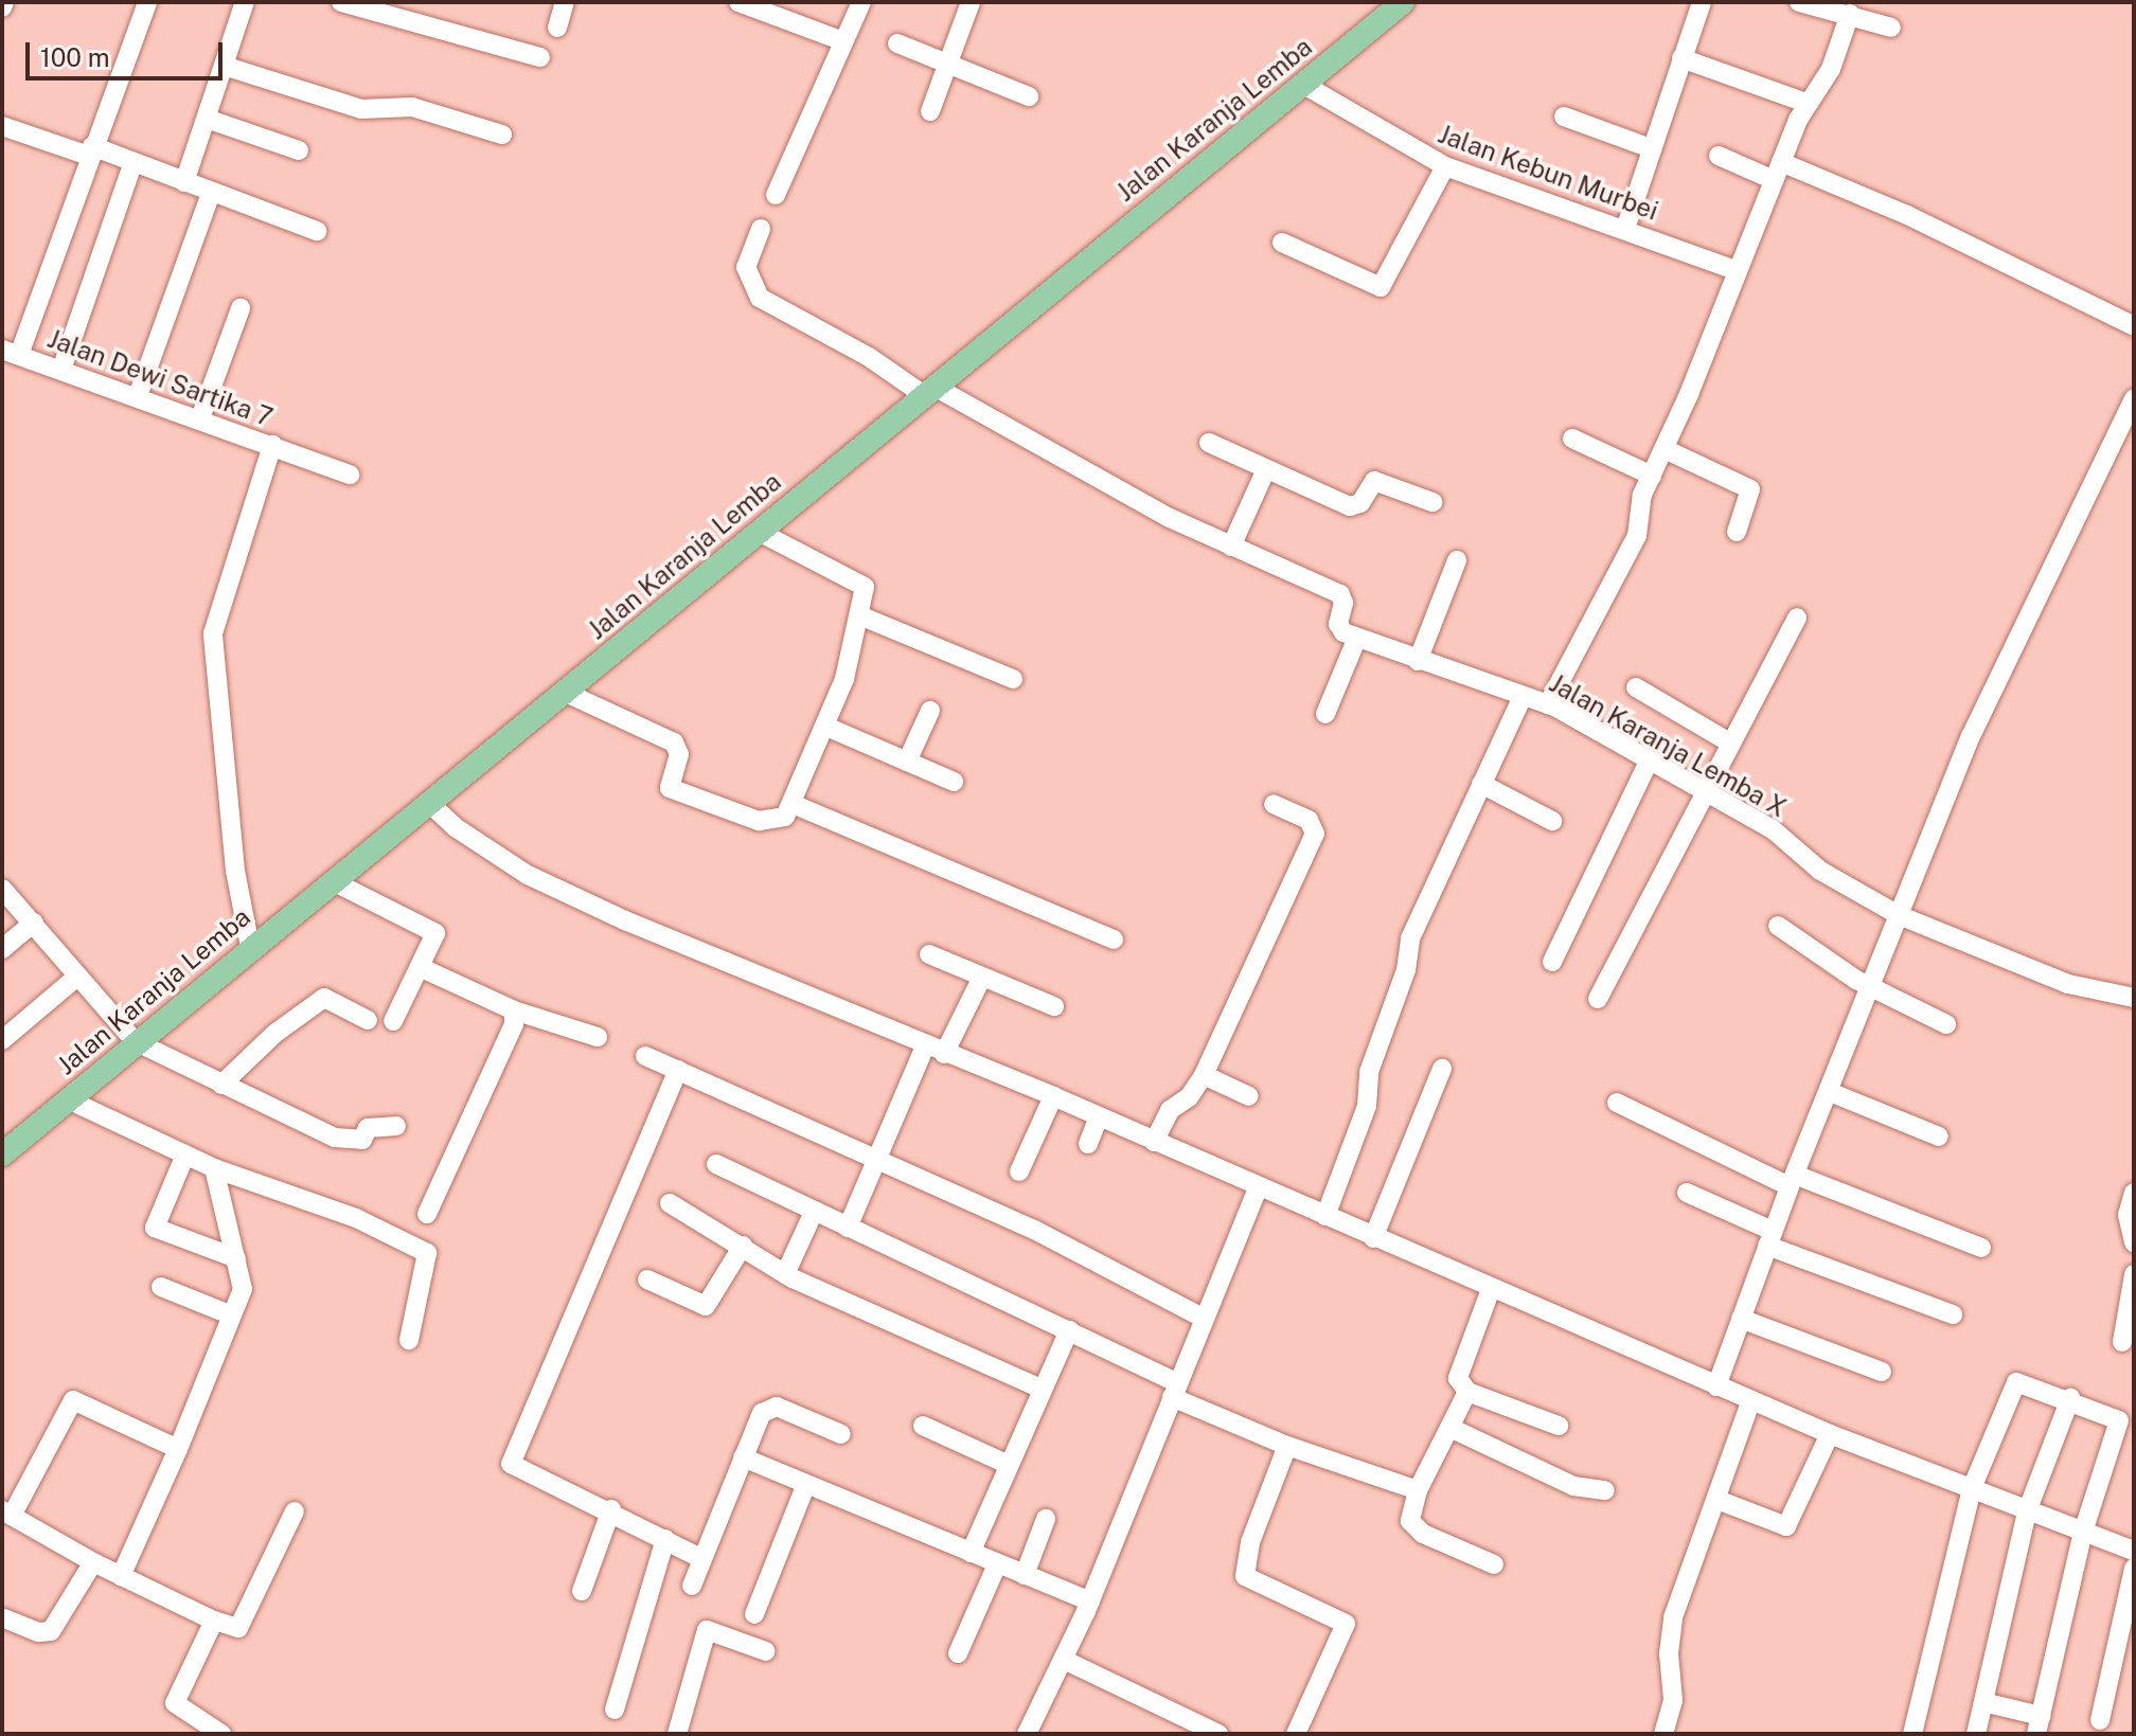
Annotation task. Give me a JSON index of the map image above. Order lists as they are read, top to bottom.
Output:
{
  "streets": {
    "main road": ["Jalan Karanja Lemba"],
    "street": ["Jalan Kebun Murbei", "Jalan Dewi Sartika 7", "Jalan Karanja Lemba X"]
  },
  "crossings": [
    ["Jalan Karanja Lemba", "Jalan Kebun Murbei"]
  ],
  "scale_bar": "100 m"
}
